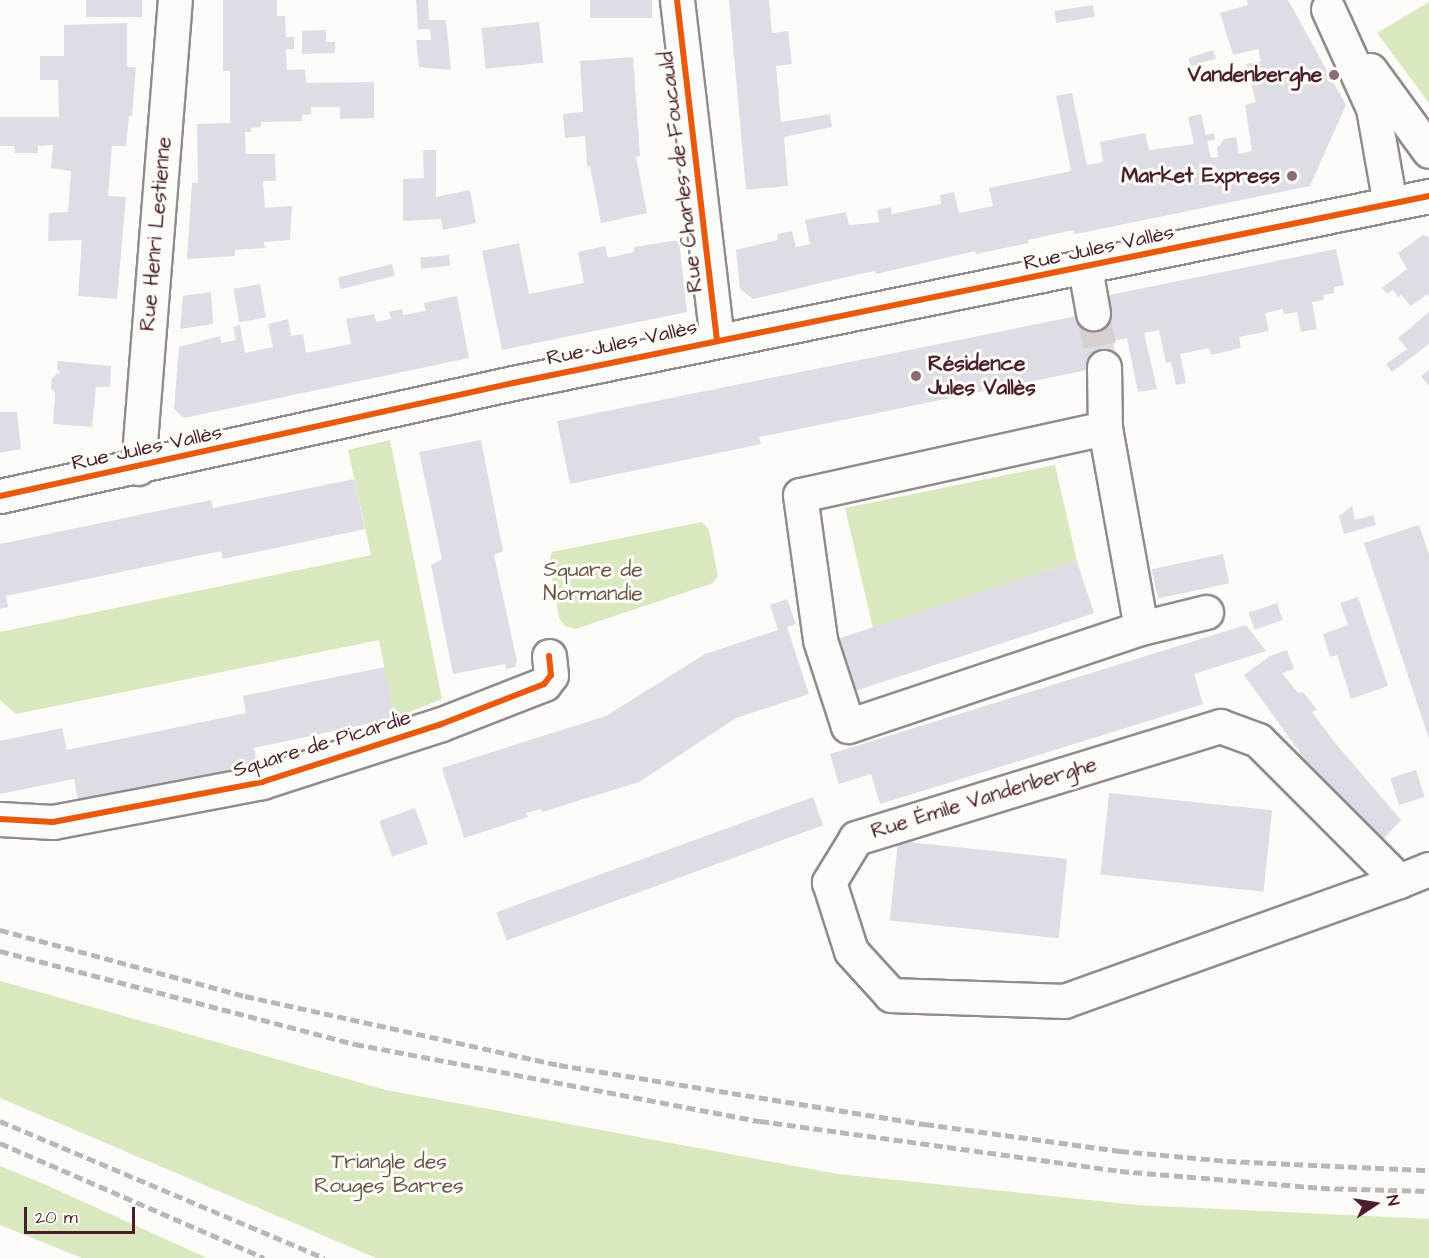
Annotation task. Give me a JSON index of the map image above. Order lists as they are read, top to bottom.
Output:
{
  "streets": {
    "street": [
      "Rue Charles de Foucauld",
      "Rue Henri Lestienne",
      "Rue Jules Vallès",
      "Square de Picardie",
      "Rue Émile Vandenberghe"
    ]
  },
  "crossings": [
    ["Rue Charles de Foucauld", "Rue Jules Vallès"],
    ["Rue Henri Lestienne", "Rue Jules Vallès"]
  ],
  "parks": ["Square de Normandie", "Triangle des Rouges Barres"],
  "places": ["Vandenberghe", "Market Express", "Résidence Jules Vallès"],
  "scale_bar": "20 m",
  "north": "right"
}
